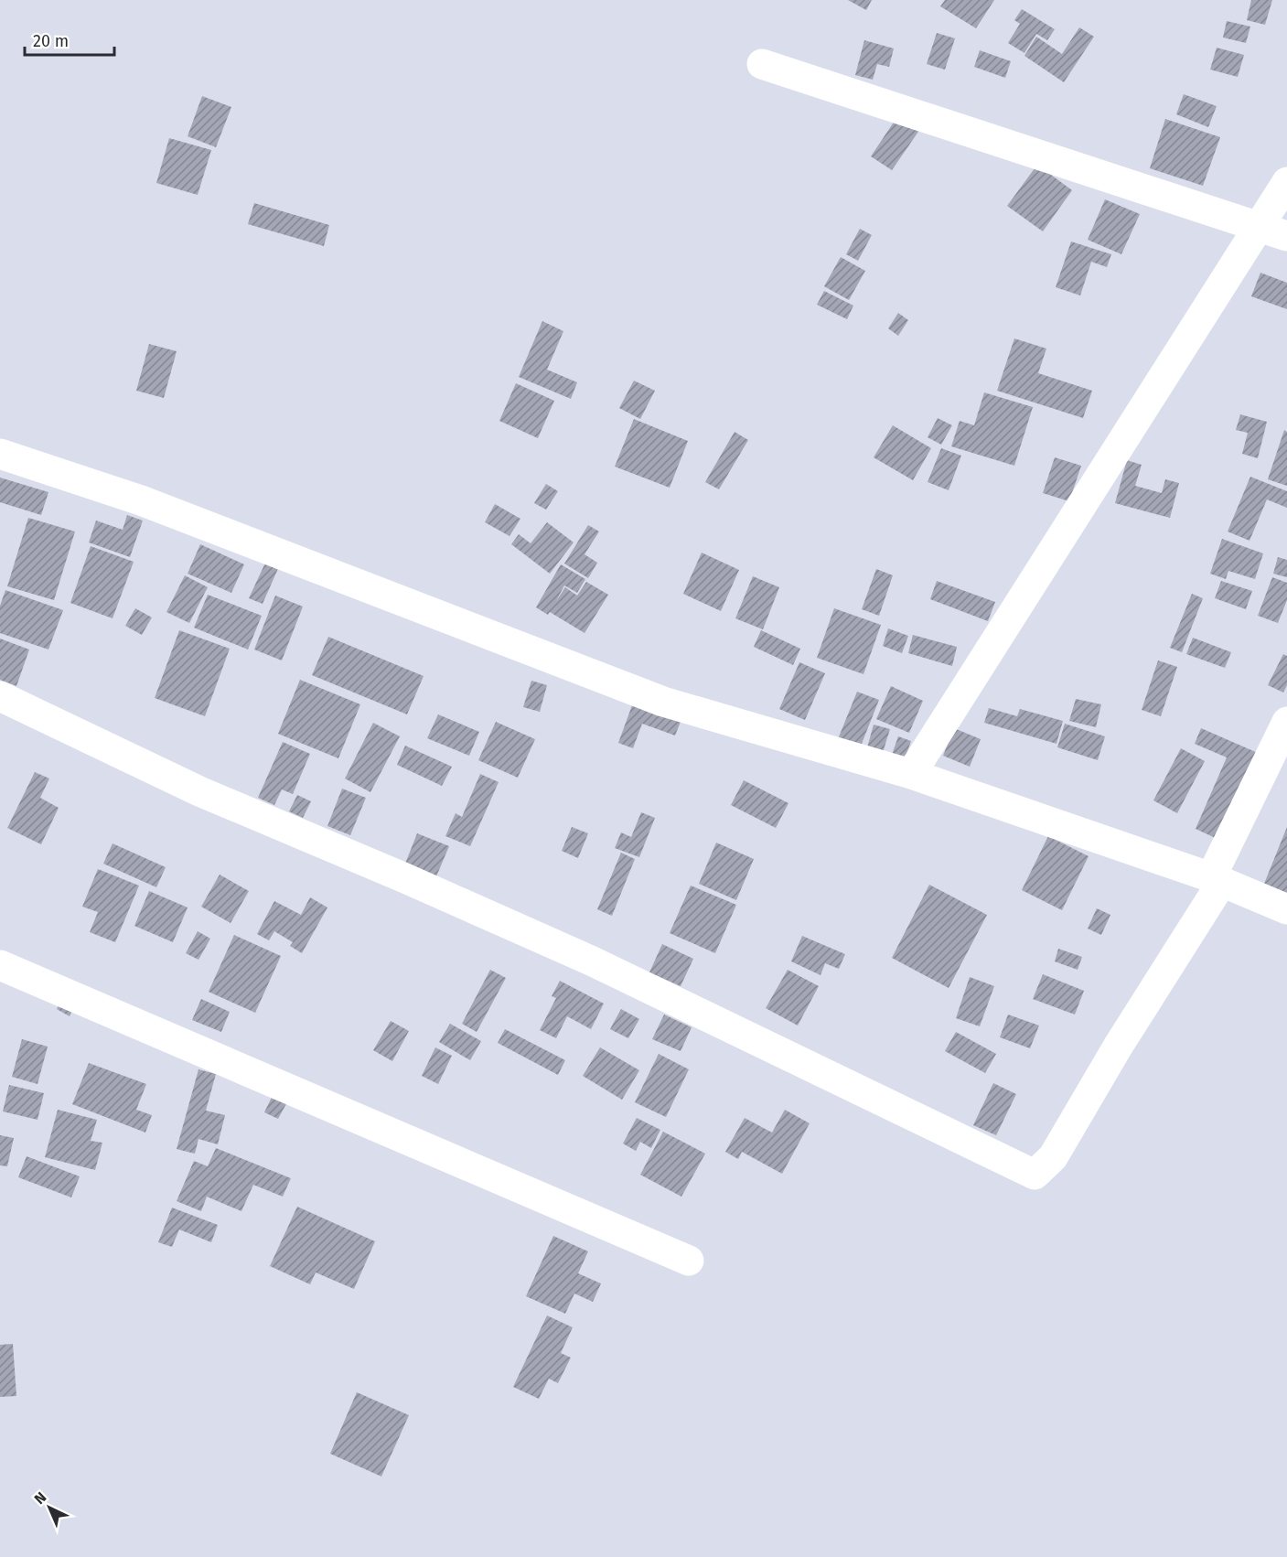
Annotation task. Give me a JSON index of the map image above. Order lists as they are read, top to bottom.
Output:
{
  "scale_bar": "20 m",
  "north": "top left"
}
